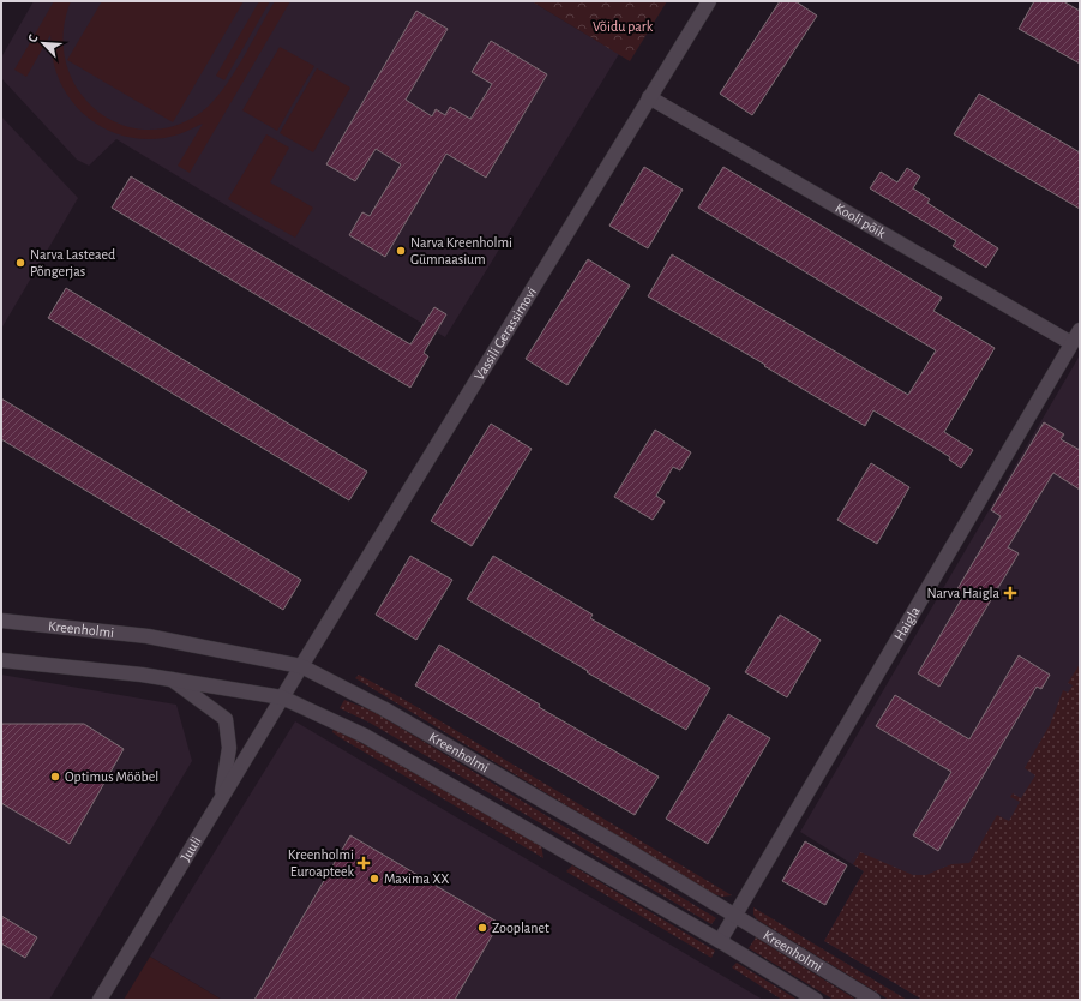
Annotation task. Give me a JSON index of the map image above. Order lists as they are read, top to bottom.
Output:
{
  "streets": {
    "street": [
      "Kooli põik",
      "Vassili Gerassimovi",
      "Haigla",
      "Kreenholmi",
      "Juuli"
    ]
  },
  "crossings": [
    ["Kooli põik", "Vassili Gerassimovi"],
    ["Kooli põik", "Haigla"],
    ["Vassili Gerassimovi", "Kreenholmi"],
    ["Vassili Gerassimovi", "Juuli"],
    ["Haigla", "Kreenholmi"],
    ["Kreenholmi", "Juuli"]
  ],
  "parks": ["Võidu park"],
  "places": {
    "other": [
      "Narva Kreenholmi Gümnaasium",
      "Narva Lasteaed Põngerjas",
      "Optimus Mööbel",
      "Maxima XX",
      "Zooplanet"
    ],
    "health": ["Narva Haigla", "Kreenholmi Euroapteek"]
  },
  "north": "top left"
}
